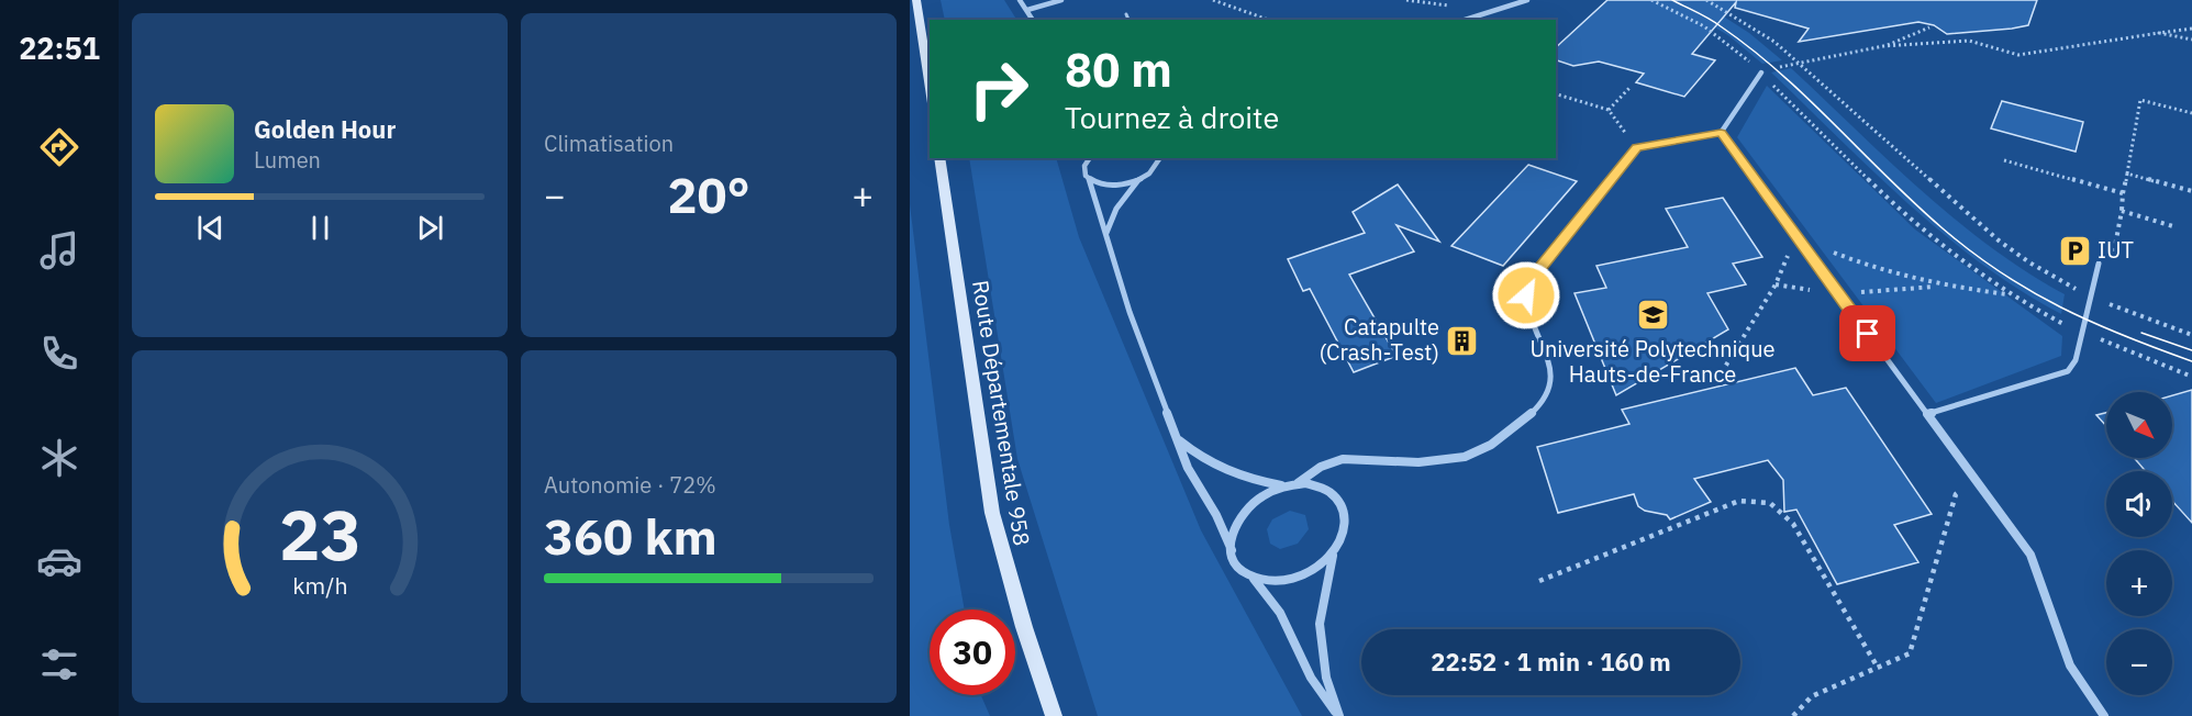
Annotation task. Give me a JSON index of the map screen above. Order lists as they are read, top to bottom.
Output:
{
  "streets": {
    "main road": ["Route Départementale 958"]
  },
  "places": {
    "parking": ["IUT"],
    "school or university": ["Université Polytechnique Hauts-de-France"],
    "building": ["Catapulte (Crash-Test)"]
  },
  "north": "bottom right",
  "page": {
    "tabs": "22:51",
    "tile": [
      "Climatisation",
      ["Autonomie · 72%", "360 km"]
    ],
    "turn": ["80 m", "Tournez à droite"],
    "song": ["Golden Hour", "Lumen"],
    "heat": ["−", "20°", "+"],
    "map_buttons": ["+", "−"],
    "limit": "30",
    "trip": "22:52 · 1 min · 160 m",
    "gauge": ["23", "km/h"]
  }
}
